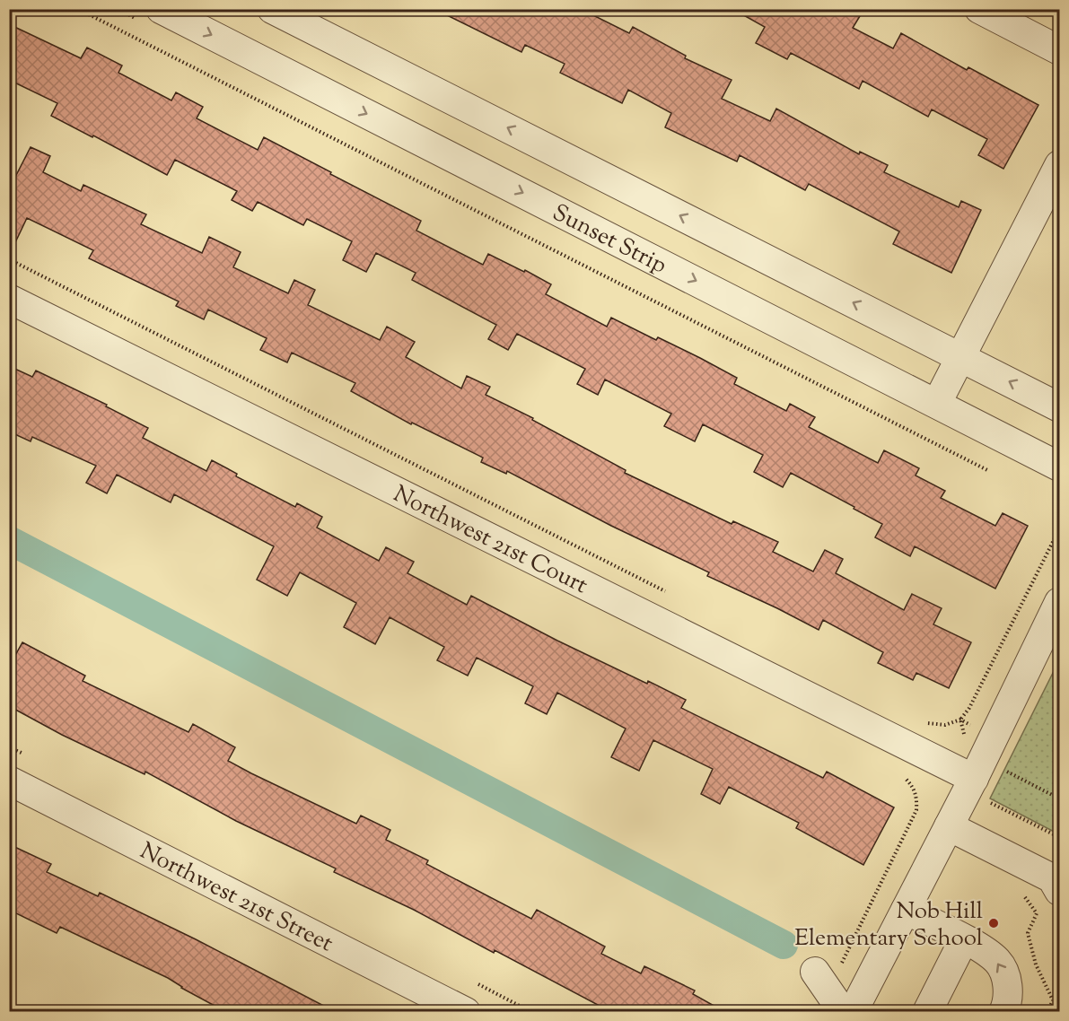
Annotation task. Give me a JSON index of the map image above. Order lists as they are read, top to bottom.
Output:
{
  "streets": {
    "street": ["Sunset Strip", "Northwest 21st Court", "Northwest 21st Street"]
  },
  "places": ["Nob Hill Elementary School"]
}
